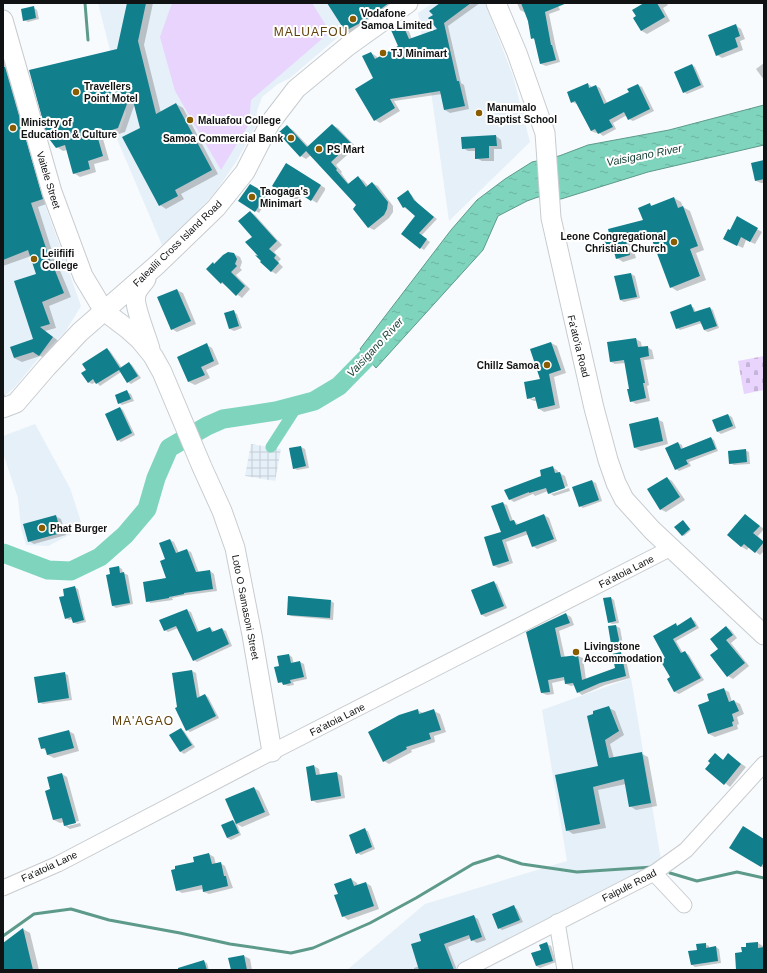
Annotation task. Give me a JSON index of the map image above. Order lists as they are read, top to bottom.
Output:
{
  "streets": {
    "main road": [
      "Vaitele Street",
      "Falealili Cross Island Road",
      "Fa'ato'ia Road",
      "Loto O Samasoni Street"
    ],
    "street": ["Fa'atoia Lane", "Faipule Road"]
  },
  "crossings": [
    ["Vaitele Street", "Falealili Cross Island Road"],
    ["Fa'ato'ia Road", "Fa'atoia Lane"],
    ["Fa'atoia Lane", "Loto O Samasoni Street"]
  ],
  "districts": ["MALUAFOU", "MA'AGAO"],
  "water": ["Vaisigano River"],
  "places": [
    "Vodafone Samoa Limited",
    "TJ Minimart",
    "Travellers Point Motel",
    "Manumalo Baptist School",
    "Maluafou College",
    "Ministry of Education & Culture",
    "Samoa Commercial Bank",
    "PS Mart",
    "Taogaga's Minimart",
    "Leone Congregational Christian Church",
    "Leiifiifi College",
    "Chillz Samoa",
    "Phat Burger",
    "Livingstone Accommodation"
  ]
}
